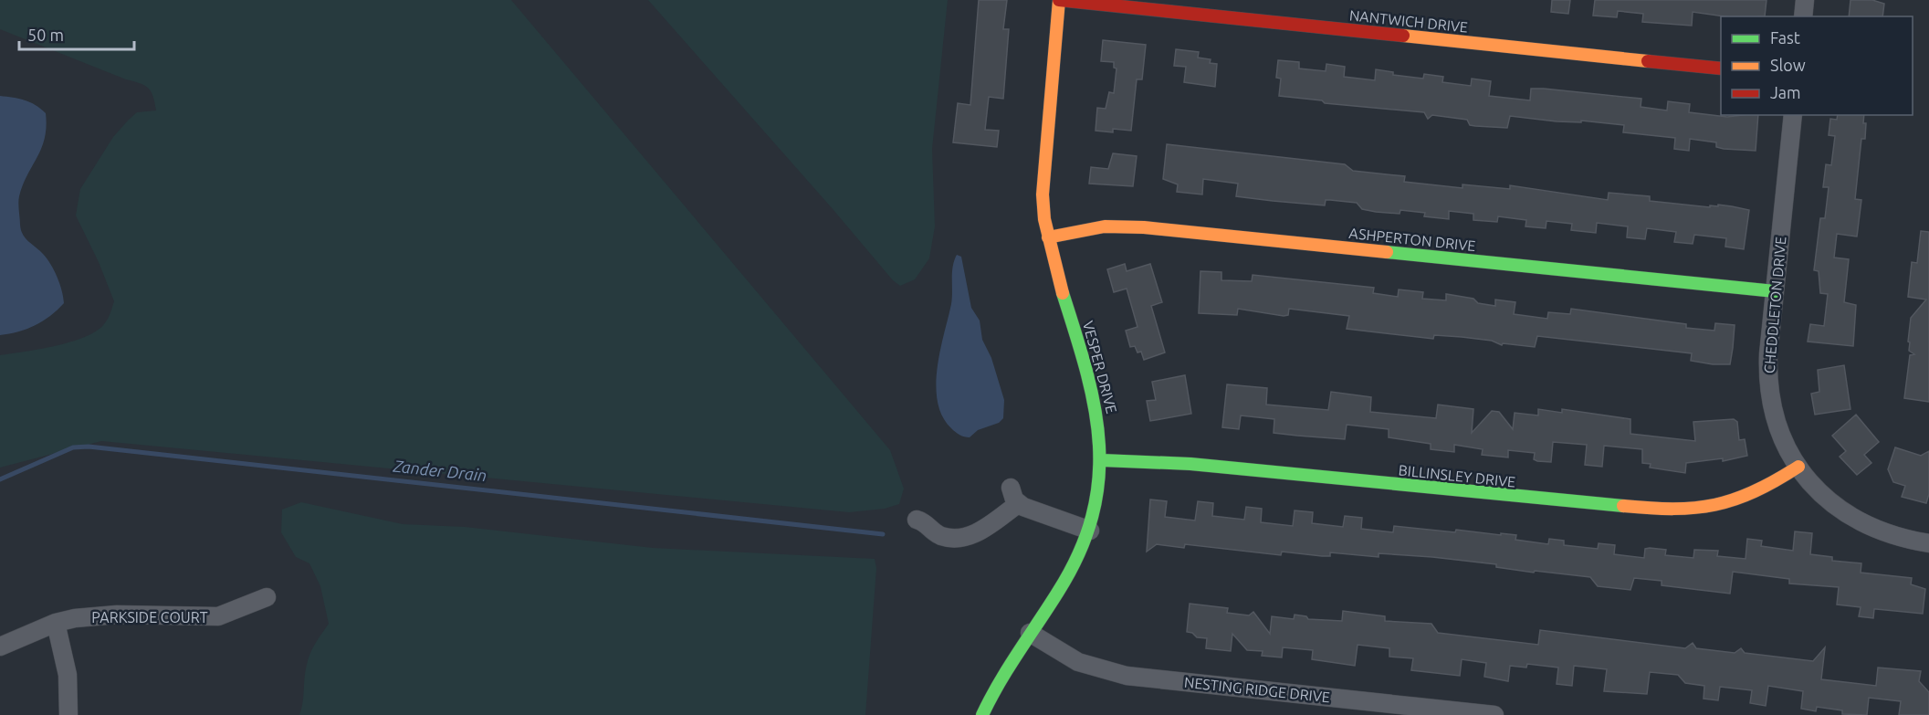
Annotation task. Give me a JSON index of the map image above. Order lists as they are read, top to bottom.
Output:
{
  "streets": {
    "street": [
      "NANTWICH DRIVE",
      "ASHPERTON DRIVE",
      "CHEDDLETON DRIVE",
      "VESPER DRIVE",
      "BILLINSLEY DRIVE",
      "PARKSIDE COURT",
      "NESTING RIDGE DRIVE"
    ]
  },
  "crossings": [
    ["NANTWICH DRIVE", "VESPER DRIVE"],
    ["ASHPERTON DRIVE", "CHEDDLETON DRIVE"],
    ["ASHPERTON DRIVE", "VESPER DRIVE"],
    ["CHEDDLETON DRIVE", "BILLINSLEY DRIVE"],
    ["VESPER DRIVE", "BILLINSLEY DRIVE"],
    ["VESPER DRIVE", "NESTING RIDGE DRIVE"]
  ],
  "water": ["Zander Drain"],
  "legend": ["Fast", "Slow", "Jam"],
  "scale_bar": "50 m"
}
